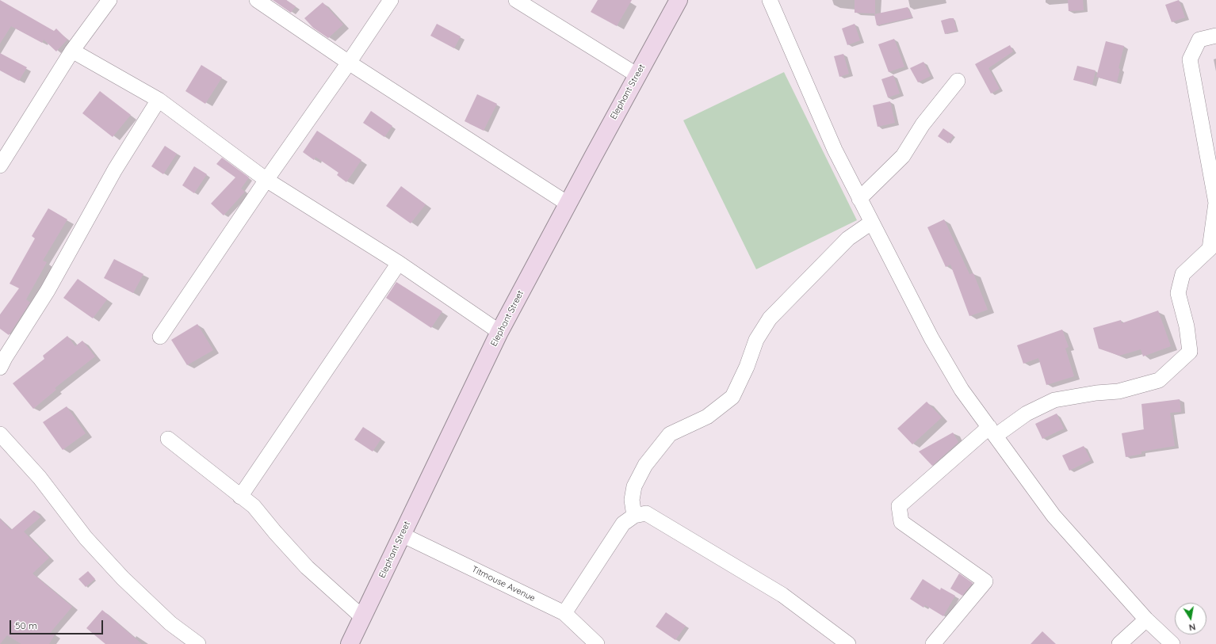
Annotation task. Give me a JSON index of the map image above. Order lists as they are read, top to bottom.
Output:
{
  "streets": {
    "main road": ["Elephant Street"],
    "street": ["Titmouse Avenue"]
  },
  "crossings": [
    ["Elephant Street", "Titmouse Avenue"]
  ],
  "scale_bar": "50 m",
  "north": "bottom"
}
